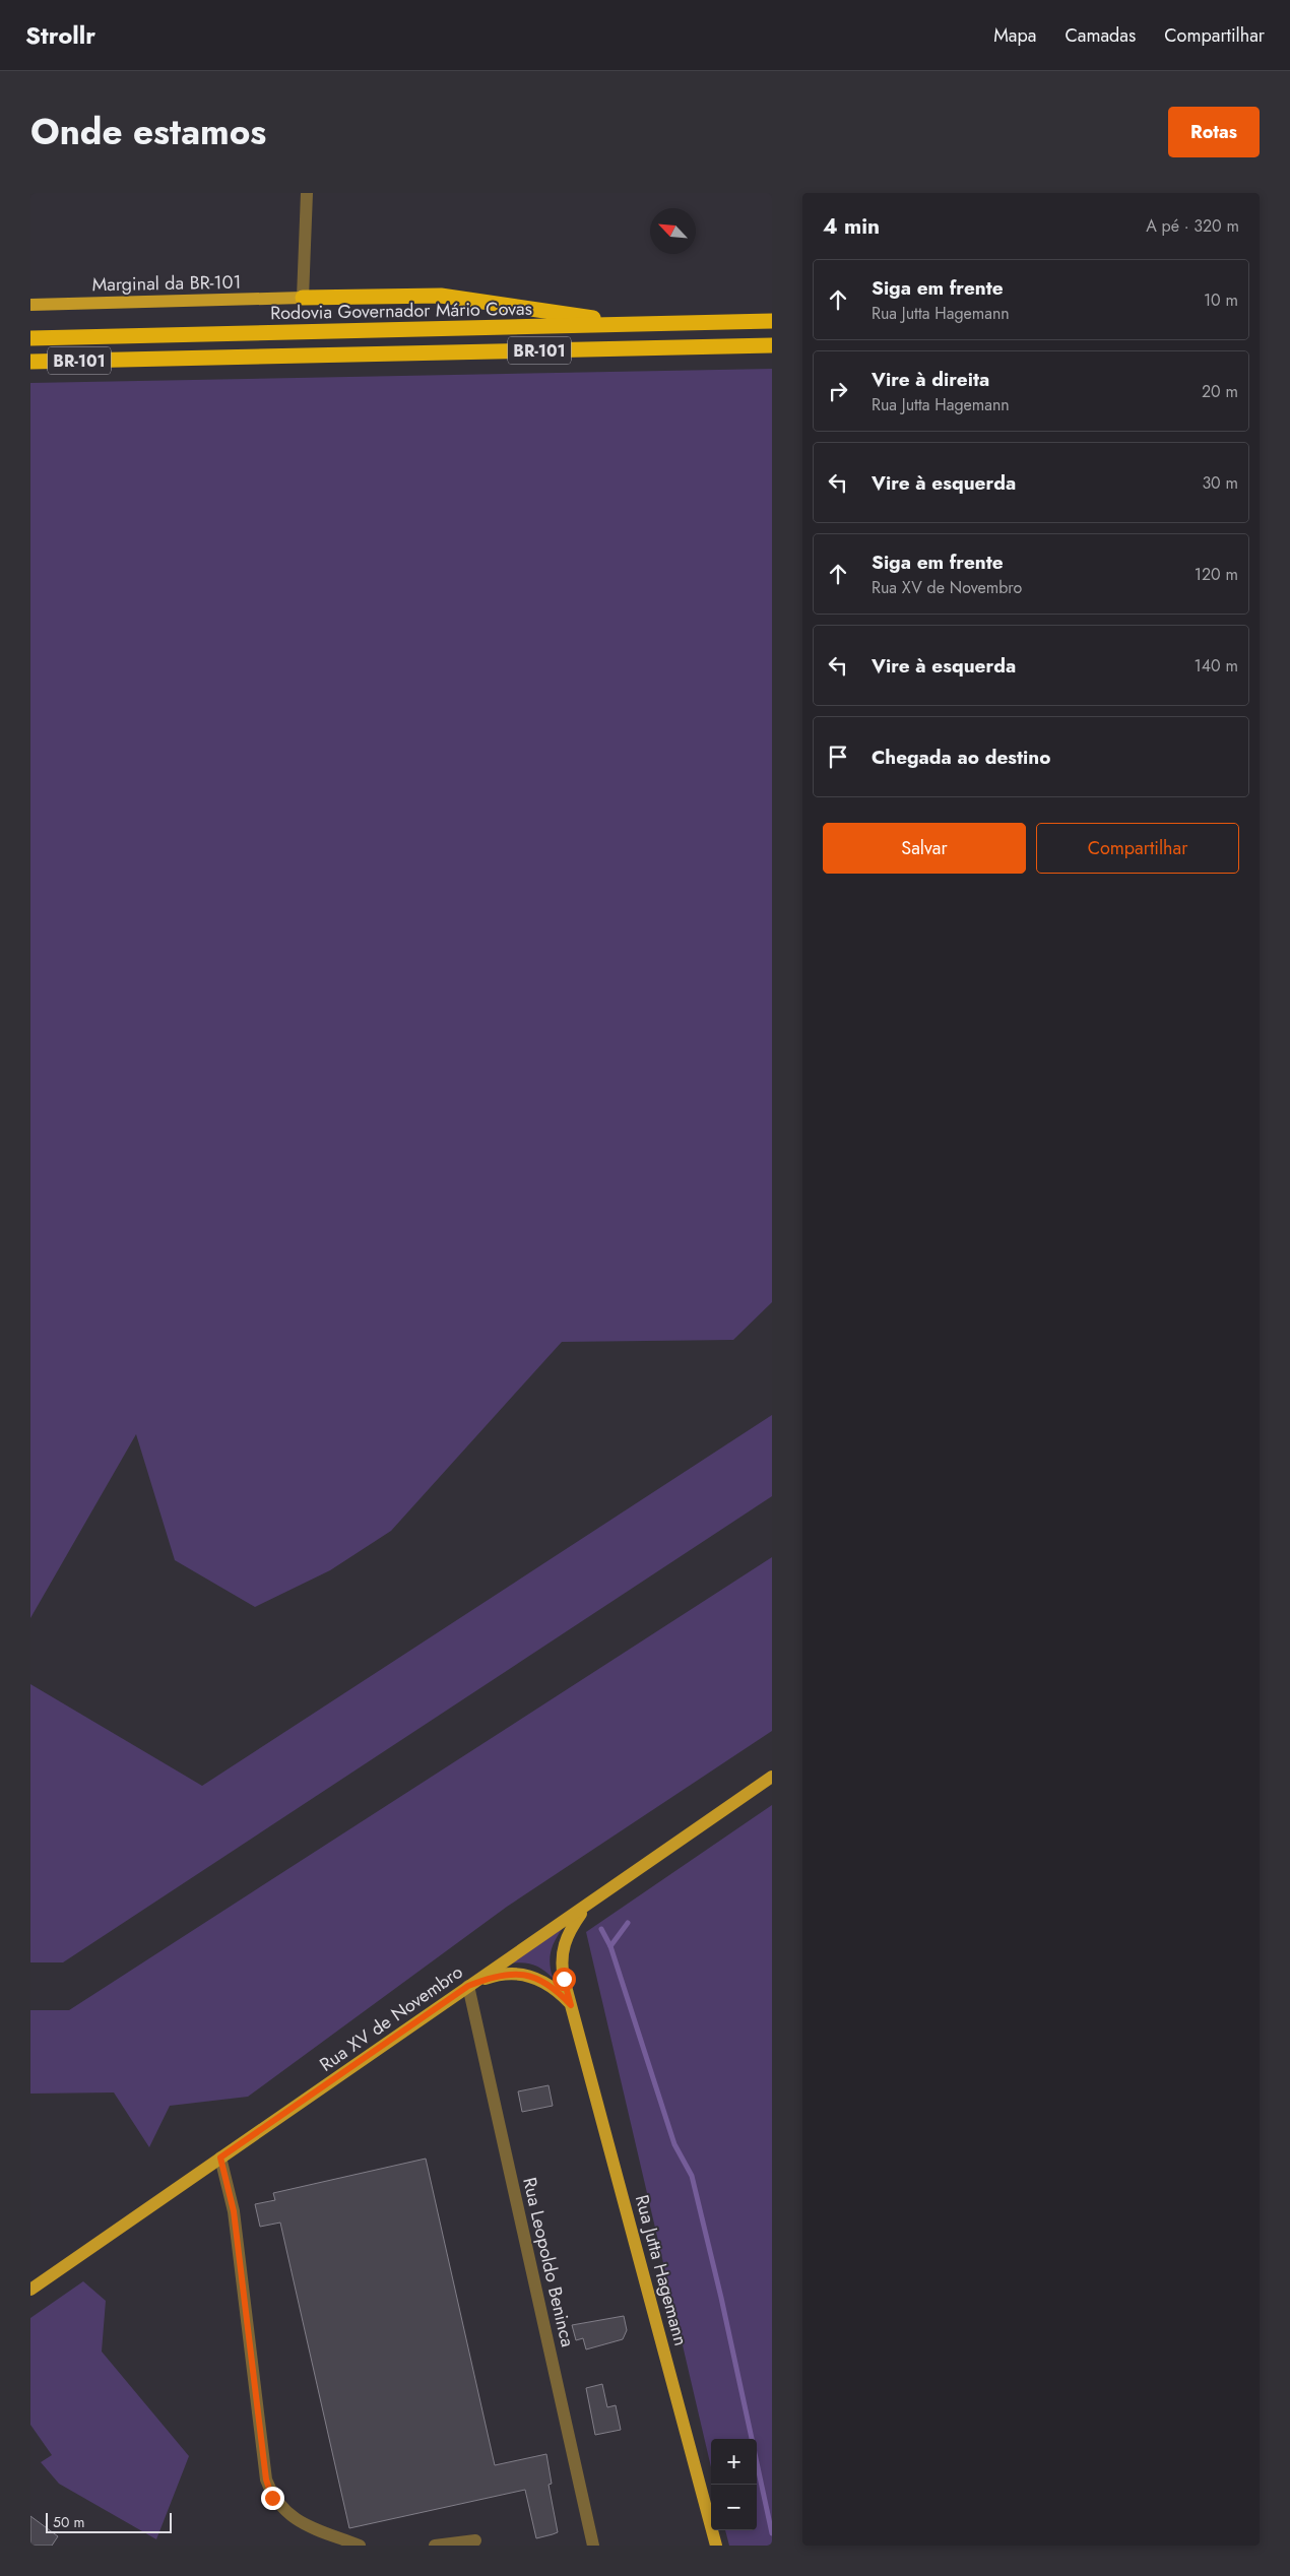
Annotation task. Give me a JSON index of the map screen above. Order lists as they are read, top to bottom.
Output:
{
  "streets": {
    "highway": ["Rodovia Governador Mário Covas", "BR-101"],
    "main road": ["Marginal da BR-101", "Rua XV de Novembro", "Rua Jutta Hagemann"],
    "street": ["Rua Leopoldo Beninca"]
  },
  "crossings": [
    ["Rua XV de Novembro", "Rua Leopoldo Beninca"],
    ["Rua XV de Novembro", "Rua Jutta Hagemann"],
    ["Rua Leopoldo Beninca", "Rua Jutta Hagemann"]
  ],
  "scale_bar": "50 m",
  "north": "top left",
  "page": {
    "header": "Strollr",
    "nav": ["Mapa", "Camadas", "Compartilhar"],
    "title": "Onde estamos",
    "buttons": [
      "Rotas",
      ["Salvar", "Compartilhar"]
    ],
    "heading": ["4 min", "A pé · 320 m"],
    "list": [
      ["Siga em frente", "Rua Jutta Hagemann", "10 m"],
      ["Vire à direita", "Rua Jutta Hagemann", "20 m"],
      ["Vire à esquerda", "30 m"],
      ["Siga em frente", "Rua XV de Novembro", "120 m"],
      ["Vire à esquerda", "140 m"],
      "Chegada ao destino"
    ],
    "map_buttons": ["+", "−"],
    "scale": "50 m"
  }
}
